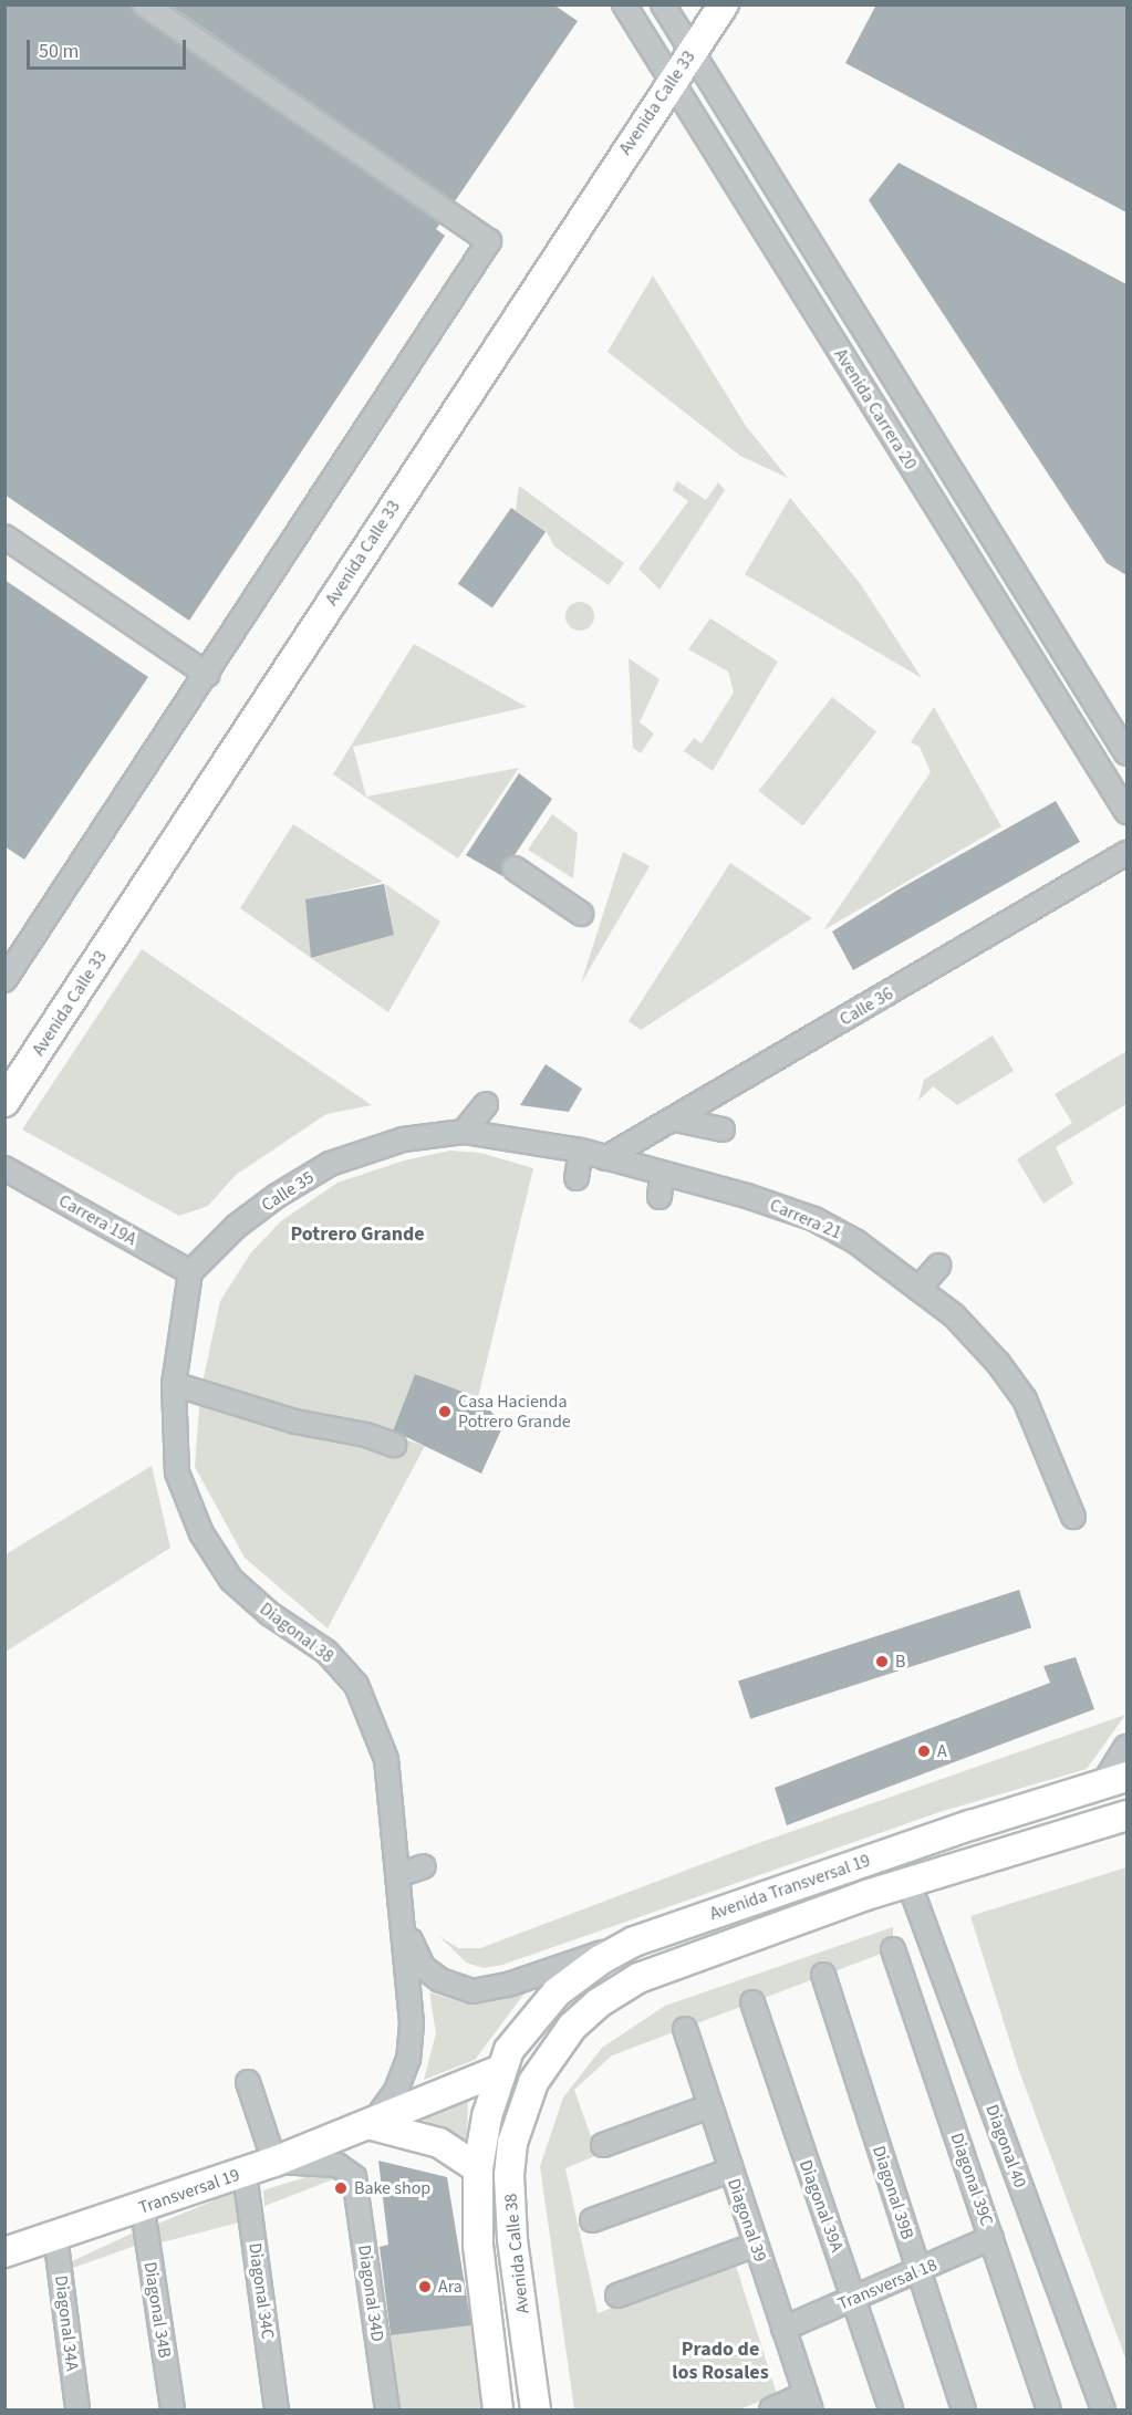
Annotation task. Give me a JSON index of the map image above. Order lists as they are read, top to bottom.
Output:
{
  "streets": {
    "main road": [
      "Avenida Calle 33",
      "Avenida Transversal 19",
      "Transversal 19",
      "Avenida Calle 38"
    ],
    "street": [
      "Avenida Carrera 20",
      "Calle 36",
      "Calle 35",
      "Carrera 21",
      "Carrera 19A",
      "Diagonal 38",
      "Diagonal 40",
      "Diagonal 39C",
      "Diagonal 39B",
      "Diagonal 39A",
      "Diagonal 39",
      "Transversal 18",
      "Diagonal 34C",
      "Diagonal 34D",
      "Diagonal 34B",
      "Diagonal 34A"
    ]
  },
  "crossings": [
    ["Avenida Calle 33", "Avenida Carrera 20"],
    ["Calle 36", "Carrera 21"],
    ["Calle 35", "Carrera 21"],
    ["Calle 35", "Carrera 19A"],
    ["Calle 35", "Diagonal 38"],
    ["Carrera 19A", "Diagonal 38"],
    ["Diagonal 38", "Avenida Transversal 19"],
    ["Diagonal 38", "Transversal 19"],
    ["Avenida Transversal 19", "Diagonal 40"],
    ["Avenida Transversal 19", "Transversal 19"],
    ["Avenida Transversal 19", "Avenida Calle 38"],
    ["Diagonal 39C", "Transversal 18"],
    ["Transversal 19", "Avenida Calle 38"],
    ["Transversal 19", "Diagonal 34C"],
    ["Transversal 19", "Diagonal 34D"],
    ["Transversal 19", "Diagonal 34B"],
    ["Transversal 19", "Diagonal 34A"],
    ["Diagonal 39B", "Transversal 18"],
    ["Diagonal 39A", "Transversal 18"],
    ["Diagonal 39", "Transversal 18"]
  ],
  "districts": ["Potrero Grande", "Prado de los Rosales"],
  "places": [
    "Casa Hacienda Potrero Grande",
    "B",
    "A",
    "Bake shop",
    "Ara"
  ],
  "scale_bar": "50 m"
}
